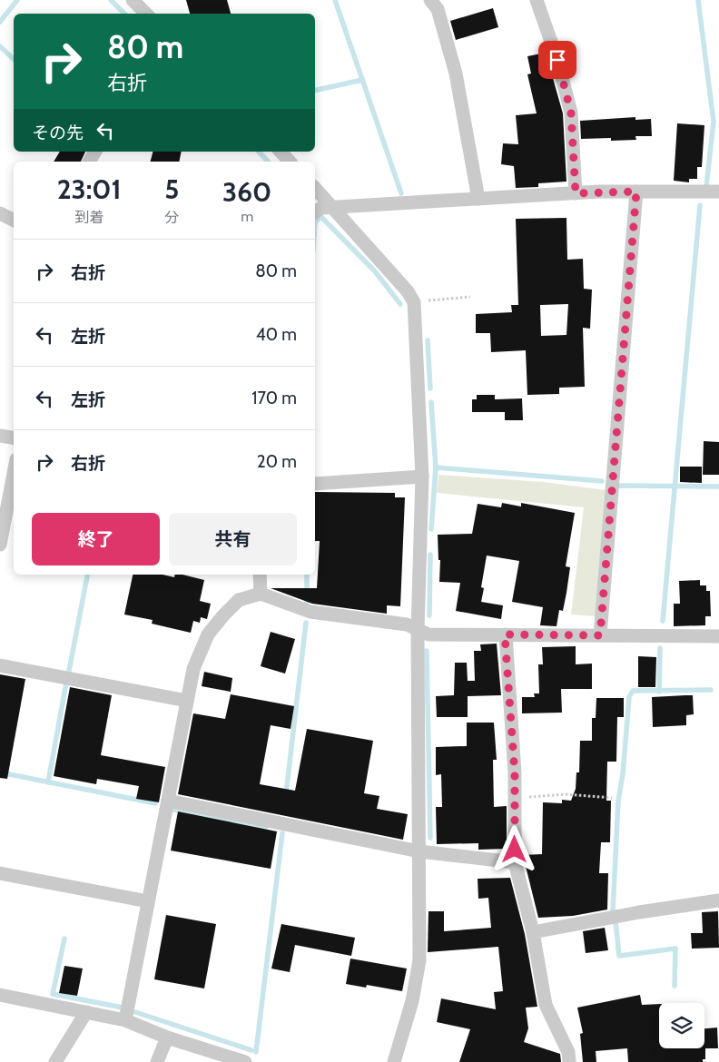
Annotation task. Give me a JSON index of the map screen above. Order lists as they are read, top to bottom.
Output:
{
  "page": {
    "turn": ["80 m", "右折"],
    "then": "その先",
    "eta": [
      "23:01",
      "到着",
      "5",
      "分",
      "360",
      "m"
    ],
    "list": [
      {
        "name": "右折",
        "value": "80 m"
      },
      {
        "name": "左折",
        "value": "40 m"
      },
      {
        "name": "左折",
        "value": "170 m"
      },
      {
        "name": "右折",
        "value": "20 m"
      }
    ],
    "buttons": ["終了", "共有"]
  }
}
